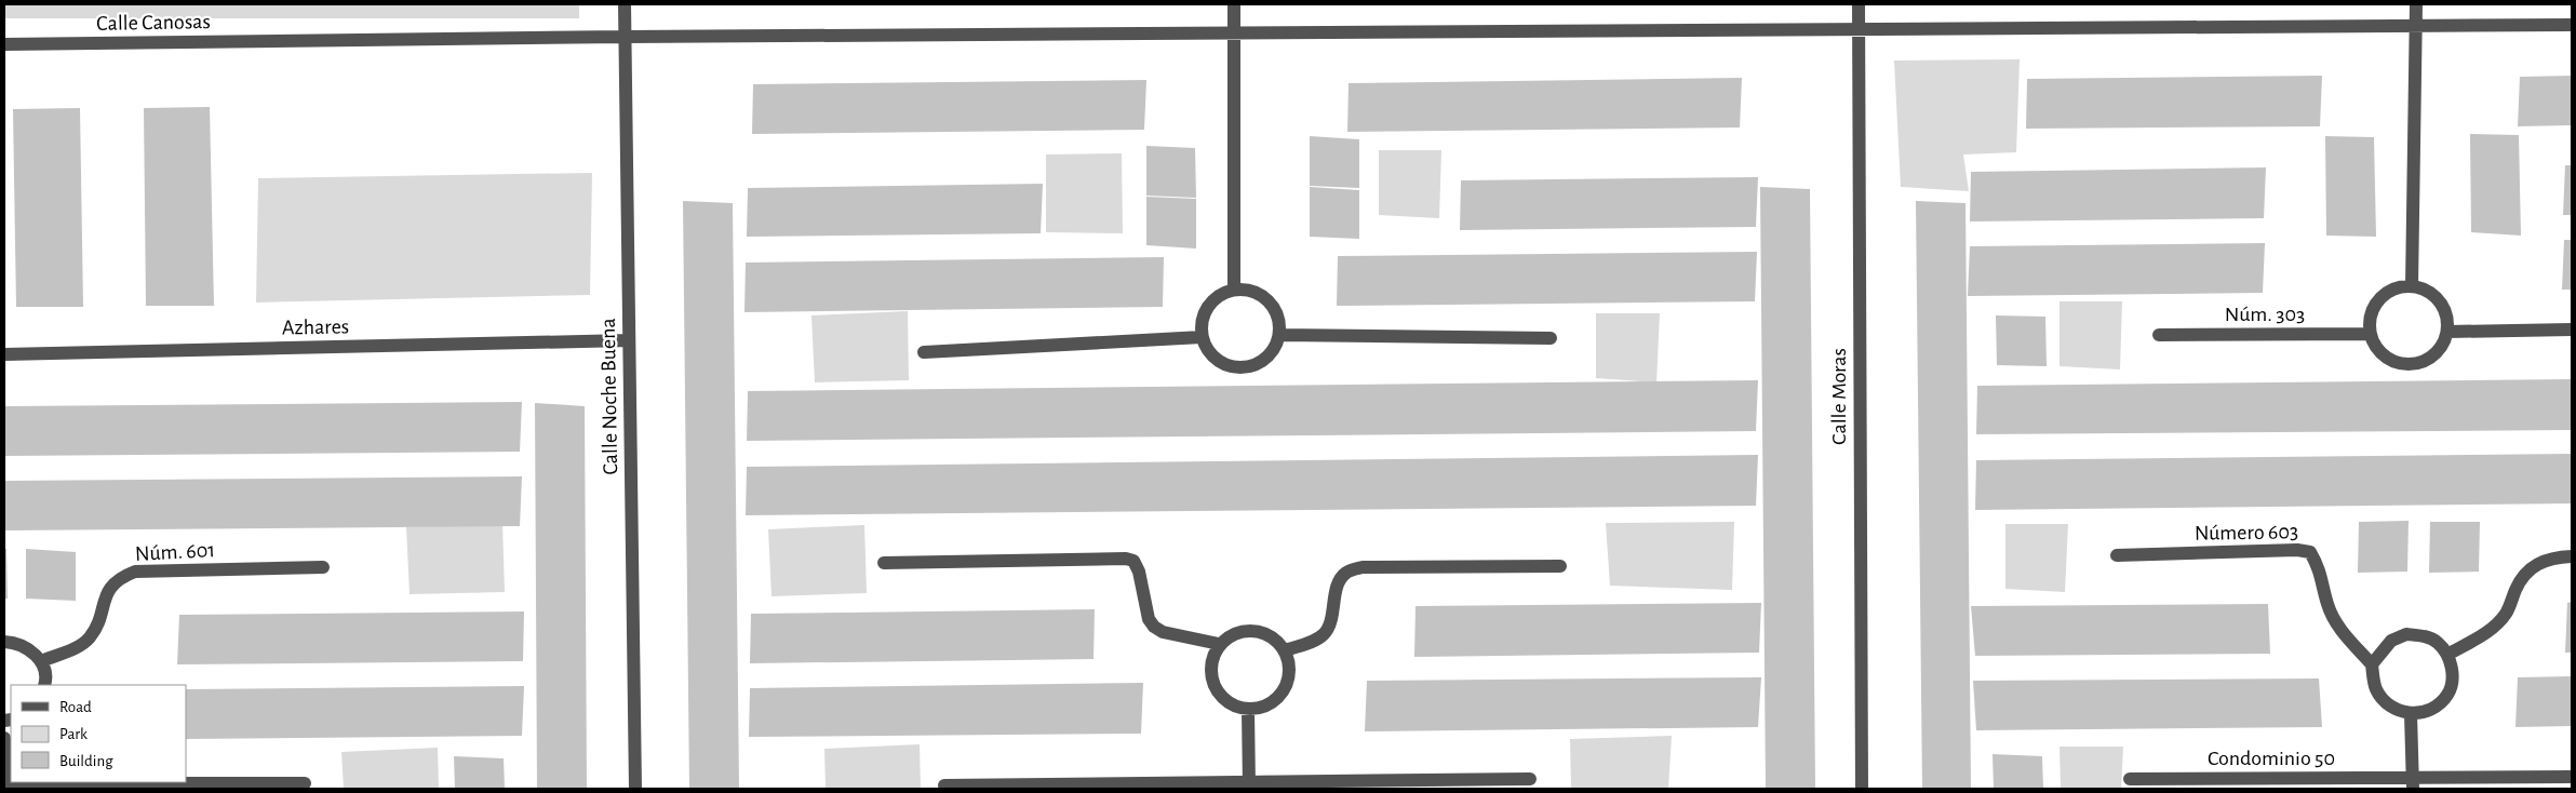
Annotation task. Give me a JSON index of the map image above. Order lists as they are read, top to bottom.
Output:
{
  "streets": {
    "street": [
      "Calle Canosas",
      "Núm. 303",
      "Azhares",
      "Calle Noche Buena",
      "Calle Moras",
      "Número 603",
      "Núm. 601",
      "Condominio 50"
    ]
  },
  "crossings": [
    ["Calle Canosas", "Calle Noche Buena"],
    ["Calle Canosas", "Calle Moras"],
    ["Azhares", "Calle Noche Buena"]
  ],
  "legend": ["Road", "Park", "Building"]
}
